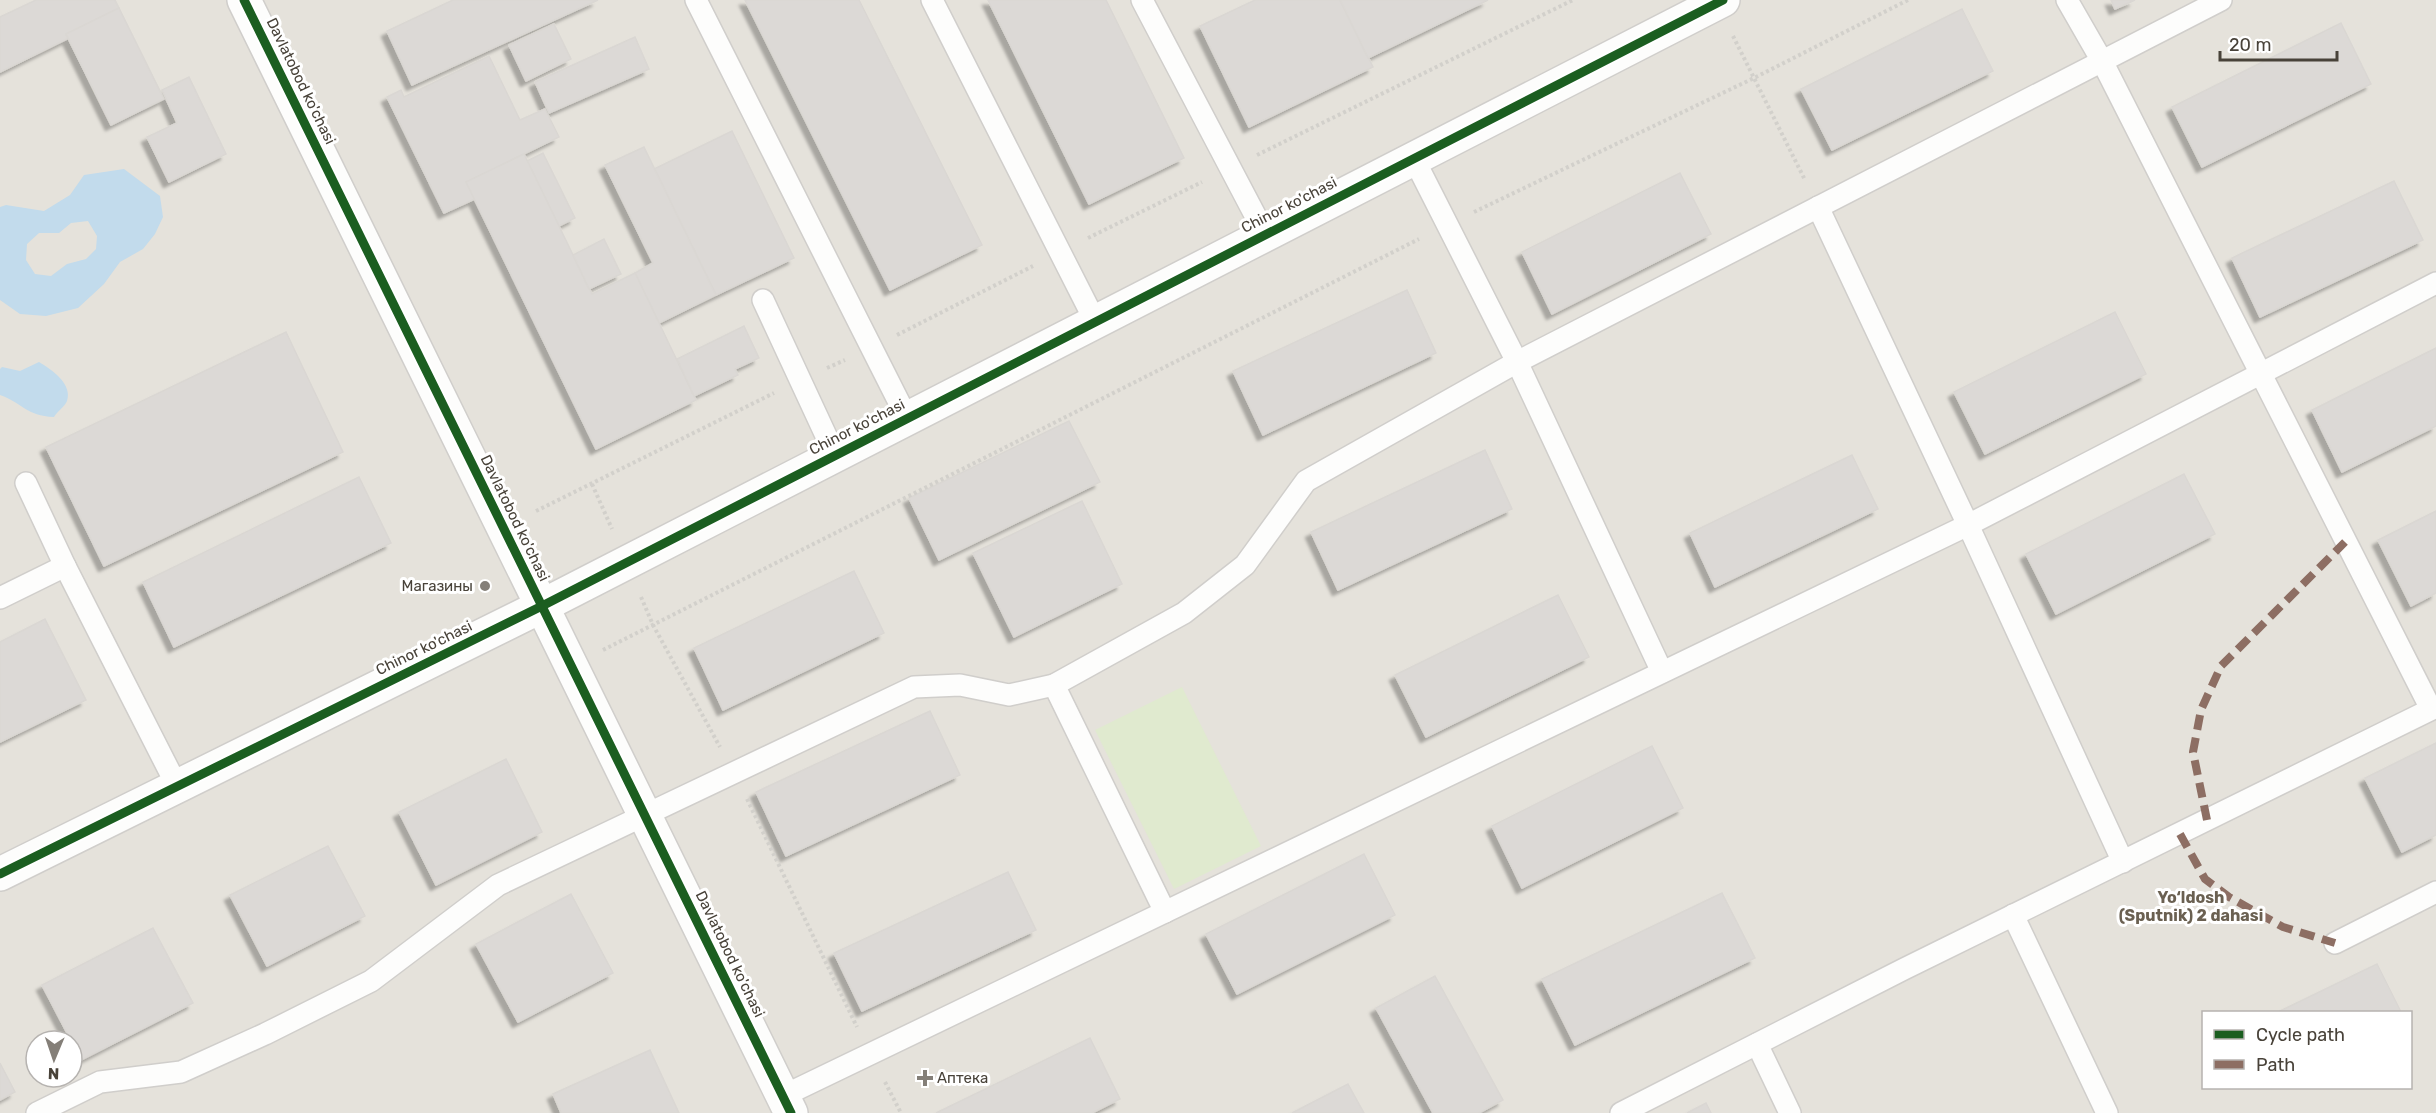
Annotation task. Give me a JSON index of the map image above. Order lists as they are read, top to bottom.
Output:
{
  "streets": {
    "street": ["Davlatobod ko'chasi", "Chinor ko'chasi"]
  },
  "crossings": [
    ["Davlatobod ko'chasi", "Chinor ko'chasi"]
  ],
  "districts": ["Yo‘ldosh (Sputnik) 2 dahasi"],
  "places": {
    "other": ["Магазины"],
    "health": ["Аптека"]
  },
  "legend": ["Cycle path", "Path"],
  "scale_bar": "20 m",
  "north": "bottom"
}
